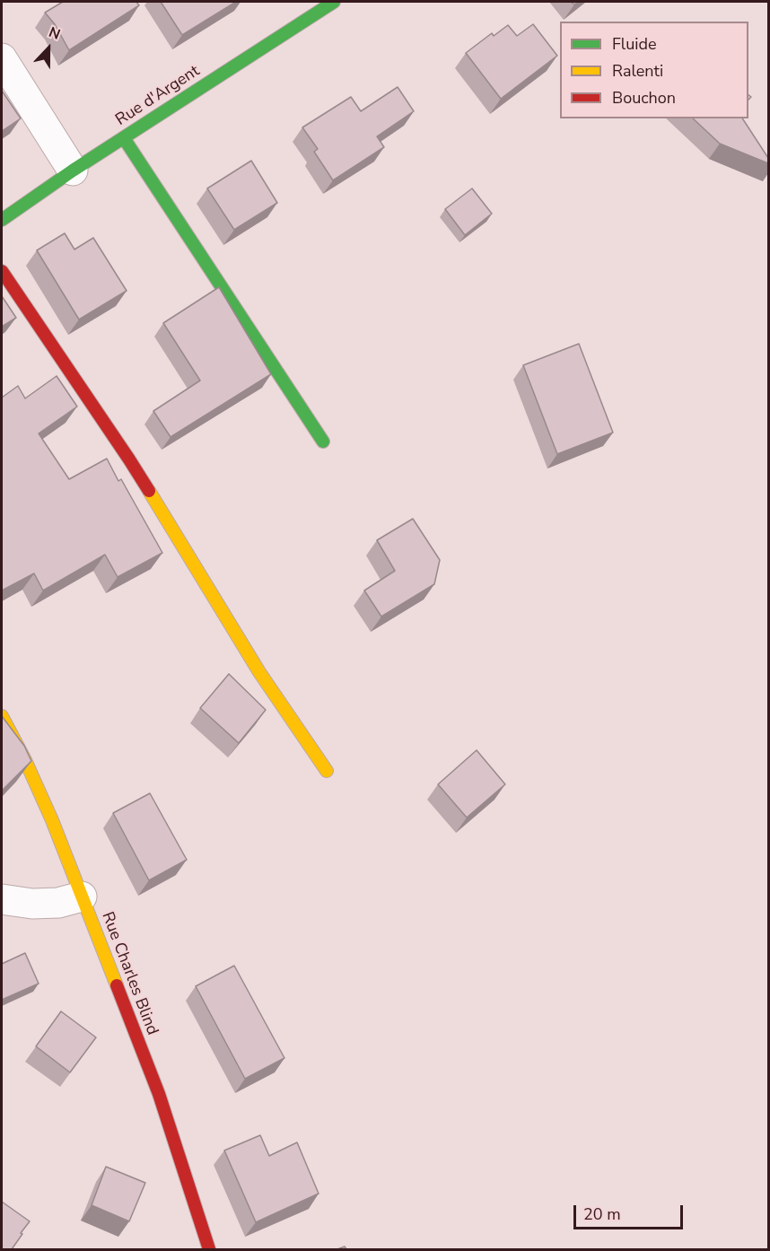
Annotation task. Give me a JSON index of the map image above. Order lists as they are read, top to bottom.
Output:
{
  "streets": {
    "street": ["Rue d'Argent", "Rue Charles Blind"]
  },
  "legend": ["Fluide", "Ralenti", "Bouchon"],
  "scale_bar": "20 m",
  "north": "top"
}
